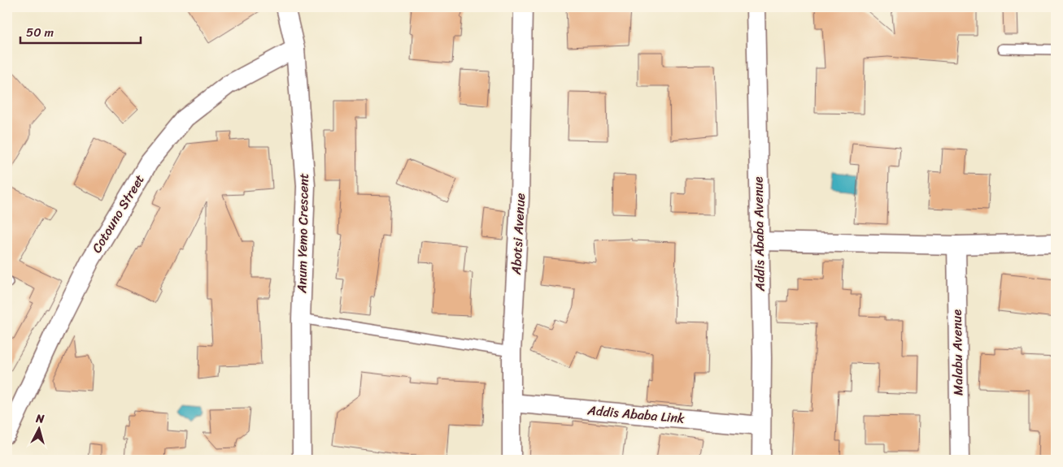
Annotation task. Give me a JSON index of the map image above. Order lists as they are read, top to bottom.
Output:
{
  "streets": {
    "street": [
      "Cotouno Street",
      "Anum Yemo Crescent",
      "Abotsi Avenue",
      "Addis Ababa Avenue",
      "Malabu Avenue",
      "Addis Ababa Link"
    ]
  },
  "crossings": [
    ["Cotouno Street", "Anum Yemo Crescent"],
    ["Abotsi Avenue", "Addis Ababa Link"],
    ["Addis Ababa Avenue", "Addis Ababa Link"]
  ],
  "scale_bar": "50 m",
  "north": "top"
}
